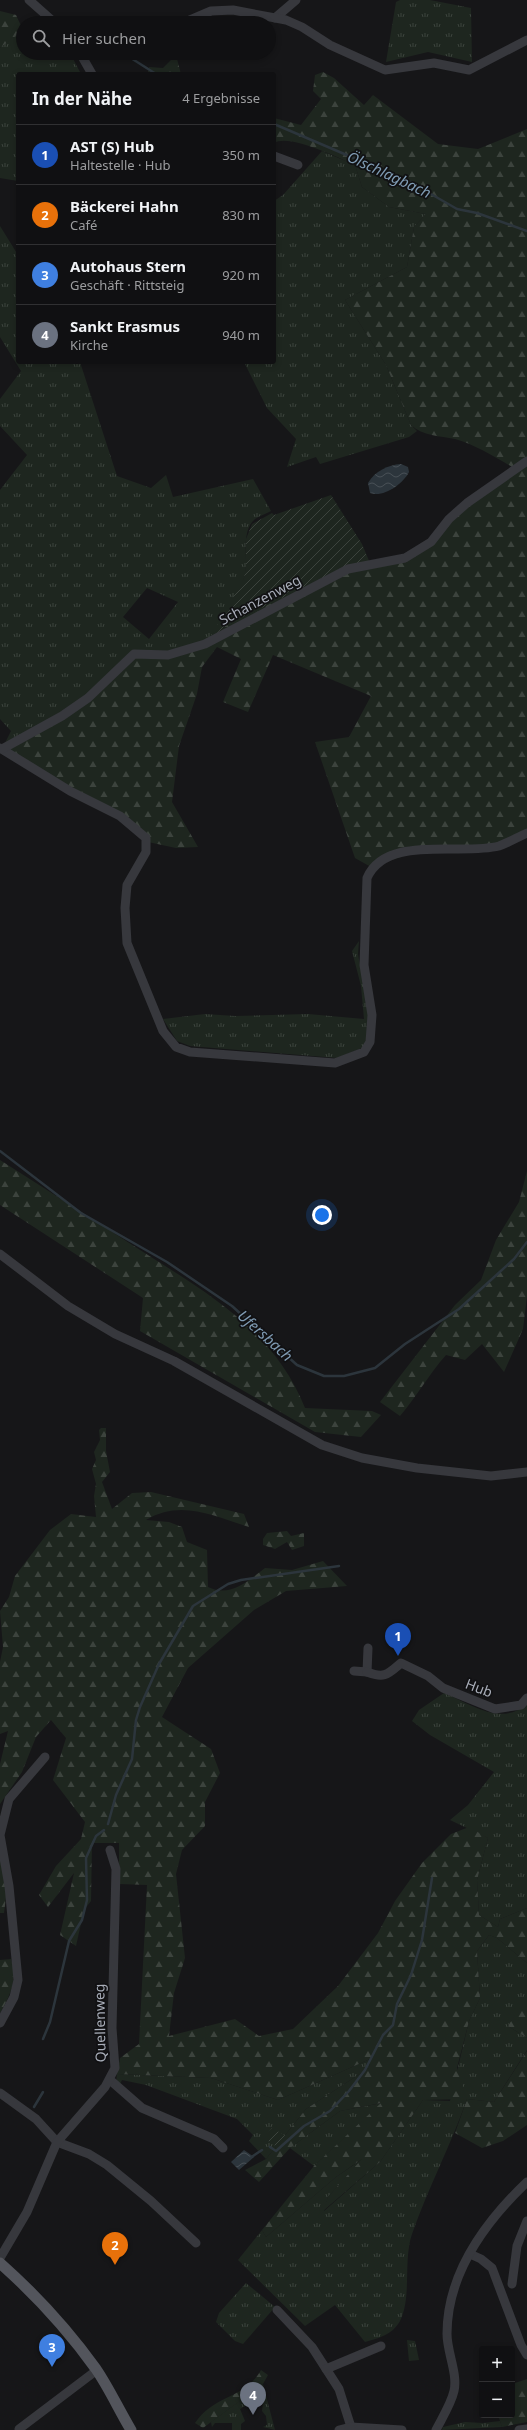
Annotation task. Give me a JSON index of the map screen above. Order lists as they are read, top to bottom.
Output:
{
  "streets": {
    "street": ["Schanzenweg", "Hub", "Quellenweg"]
  },
  "water": ["Ölschlagbach", "Ufersbach"],
  "page": {
    "search": "Hier suchen",
    "heading": ["In der Nähe", "4 Ergebnisse"],
    "list": [
      {
        "mark": "1",
        "name": "AST (S) Hub",
        "note": "Haltestelle · Hub",
        "value": "350 m"
      },
      {
        "mark": "2",
        "name": "Bäckerei Hahn",
        "note": "Café",
        "value": "830 m"
      },
      {
        "mark": "3",
        "name": "Autohaus Stern",
        "note": "Geschäft · Rittsteig",
        "value": "920 m"
      },
      {
        "mark": "4",
        "name": "Sankt Erasmus",
        "note": "Kirche",
        "value": "940 m"
      }
    ],
    "pins": [
      "1",
      "2",
      "3",
      "4"
    ],
    "map_buttons": ["+", "−"]
  }
}
